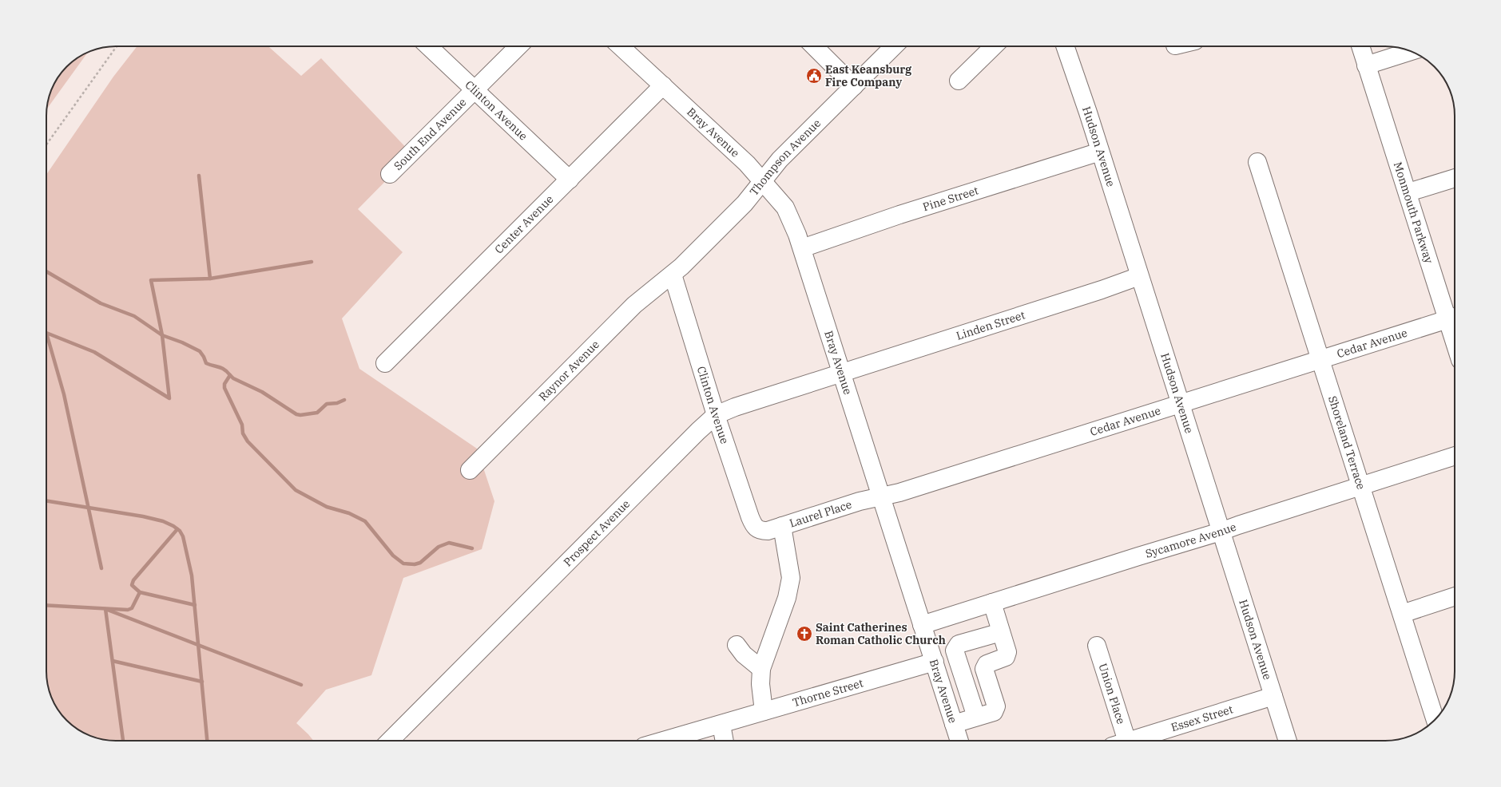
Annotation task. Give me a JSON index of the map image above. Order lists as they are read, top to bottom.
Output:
{
  "streets": {
    "street": [
      "Clinton Avenue",
      "Bray Avenue",
      "South End Avenue",
      "Hudson Avenue",
      "Thompson Avenue",
      "Pine Street",
      "Monmouth Parkway",
      "Center Avenue",
      "Linden Street",
      "Cedar Avenue",
      "Raynor Avenue",
      "Shoreland Terrace",
      "Laurel Place",
      "Prospect Avenue",
      "Sycamore Avenue",
      "Thorne Street",
      "Union Place",
      "Essex Street"
    ]
  },
  "crossings": [
    ["Clinton Avenue", "South End Avenue"],
    ["Clinton Avenue", "Thompson Avenue"],
    ["Clinton Avenue", "Center Avenue"],
    ["Clinton Avenue", "Raynor Avenue"],
    ["Clinton Avenue", "Laurel Place"],
    ["Clinton Avenue", "Prospect Avenue"],
    ["Bray Avenue", "Thompson Avenue"],
    ["Bray Avenue", "Pine Street"],
    ["Bray Avenue", "Center Avenue"],
    ["Bray Avenue", "Linden Street"],
    ["Bray Avenue", "Cedar Avenue"],
    ["Bray Avenue", "Laurel Place"],
    ["Bray Avenue", "Prospect Avenue"],
    ["Bray Avenue", "Sycamore Avenue"],
    ["Bray Avenue", "Thorne Street"],
    ["Hudson Avenue", "Pine Street"],
    ["Hudson Avenue", "Linden Street"],
    ["Hudson Avenue", "Cedar Avenue"],
    ["Hudson Avenue", "Sycamore Avenue"],
    ["Hudson Avenue", "Essex Street"],
    ["Thompson Avenue", "Raynor Avenue"],
    ["Monmouth Parkway", "Cedar Avenue"],
    ["Linden Street", "Prospect Avenue"],
    ["Cedar Avenue", "Shoreland Terrace"],
    ["Cedar Avenue", "Laurel Place"],
    ["Shoreland Terrace", "Sycamore Avenue"]
  ],
  "places": {
    "public building": ["East Keansburg Fire Company"],
    "church": ["Saint Catherines Roman Catholic Church"]
  }
}
